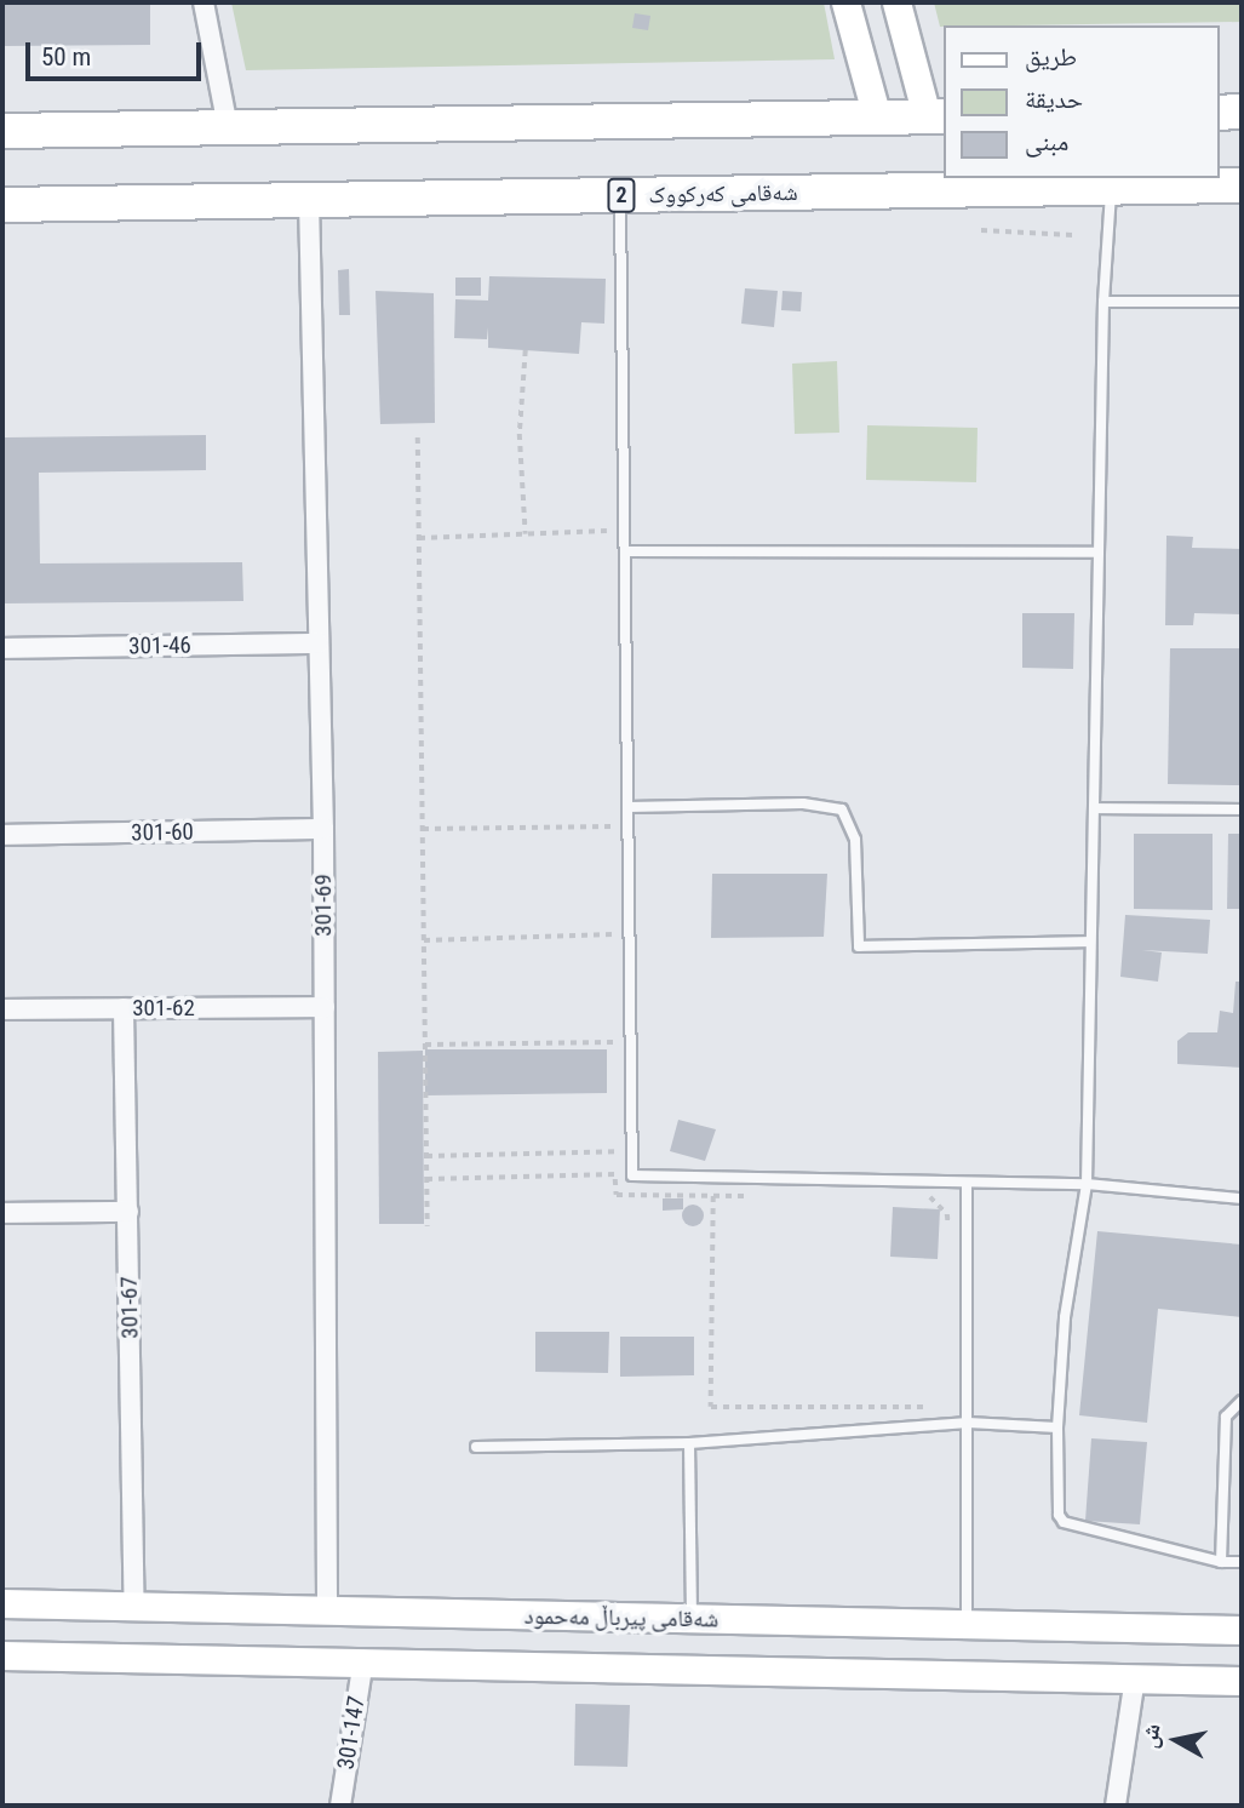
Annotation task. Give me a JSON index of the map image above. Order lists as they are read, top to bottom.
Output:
{
  "streets": {
    "highway": ["شەقامی کەرکووک", "2"],
    "main road": ["شەقامی پیرباڵ مەحمود"],
    "street": [
      "301-46",
      "301-60",
      "301-69",
      "301-62",
      "301-67",
      "301-147"
    ]
  },
  "crossings": [
    ["شەقامی کەرکووک", "301-69"],
    ["301-46", "301-69"],
    ["301-60", "301-69"],
    ["301-69", "301-62"],
    ["301-69", "شەقامی پیرباڵ مەحمود"],
    ["301-62", "301-67"],
    ["301-67", "شەقامی پیرباڵ مەحمود"],
    ["شەقامی پیرباڵ مەحمود", "301-147"]
  ],
  "legend": ["طريق", "حديقة", "مبنى"],
  "scale_bar": "50 m",
  "north": "left"
}
